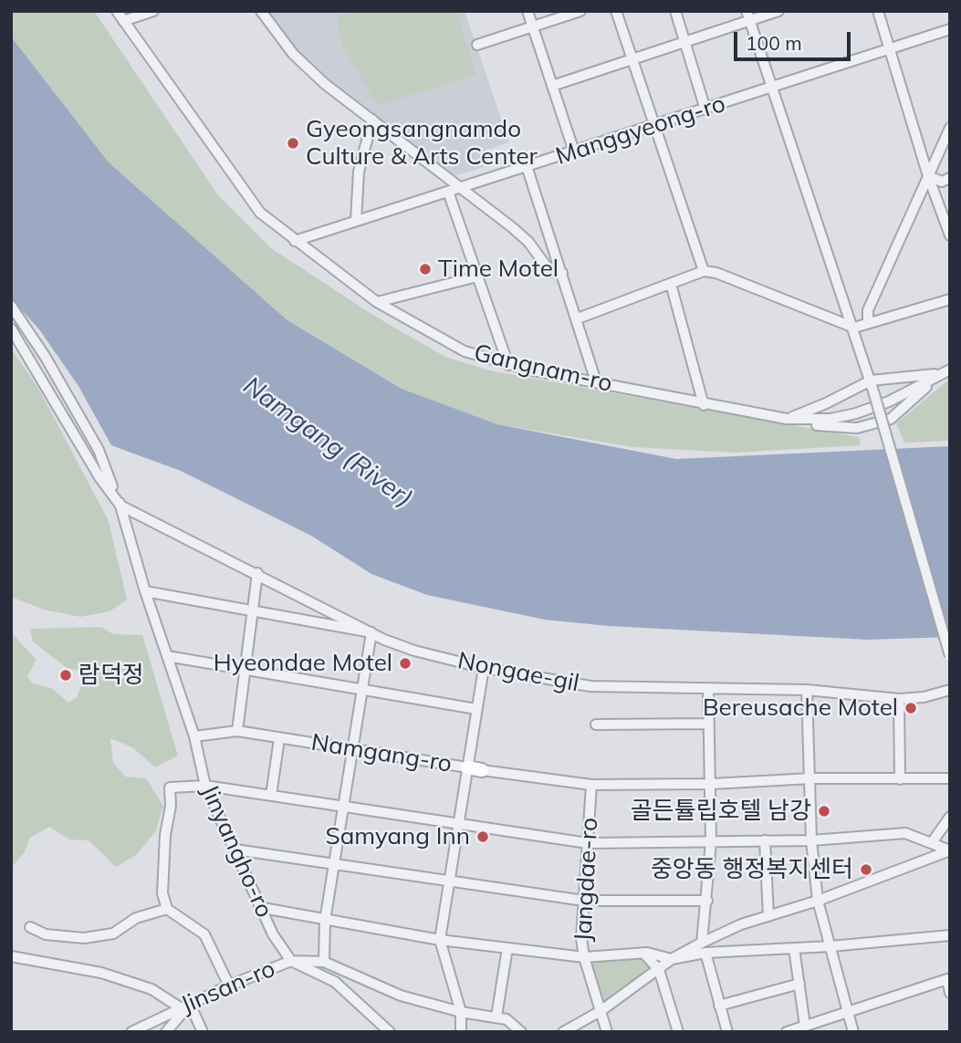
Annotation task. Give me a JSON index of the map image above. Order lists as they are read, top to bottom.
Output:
{
  "streets": {
    "main road": ["Namgang-ro"],
    "street": [
      "Manggyeong-ro",
      "Gangnam-ro",
      "Nongae-gil",
      "Jinyangho-ro",
      "Jangdae-ro",
      "Jinsan-ro"
    ]
  },
  "crossings": [
    ["Manggyeong-ro", "Gangnam-ro"],
    ["Namgang-ro", "Jinyangho-ro"],
    ["Namgang-ro", "Jangdae-ro"],
    ["Jinyangho-ro", "Jinsan-ro"]
  ],
  "water": ["Namgang (River)"],
  "places": [
    "Gyeongsangnamdo Culture & Arts Center",
    "Time Motel",
    "Hyeondae Motel",
    "람덕정",
    "Bereusache Motel",
    "골든튤립호텔 남강",
    "Samyang Inn",
    "중앙동 행정복지센터"
  ],
  "scale_bar": "100 m"
}
